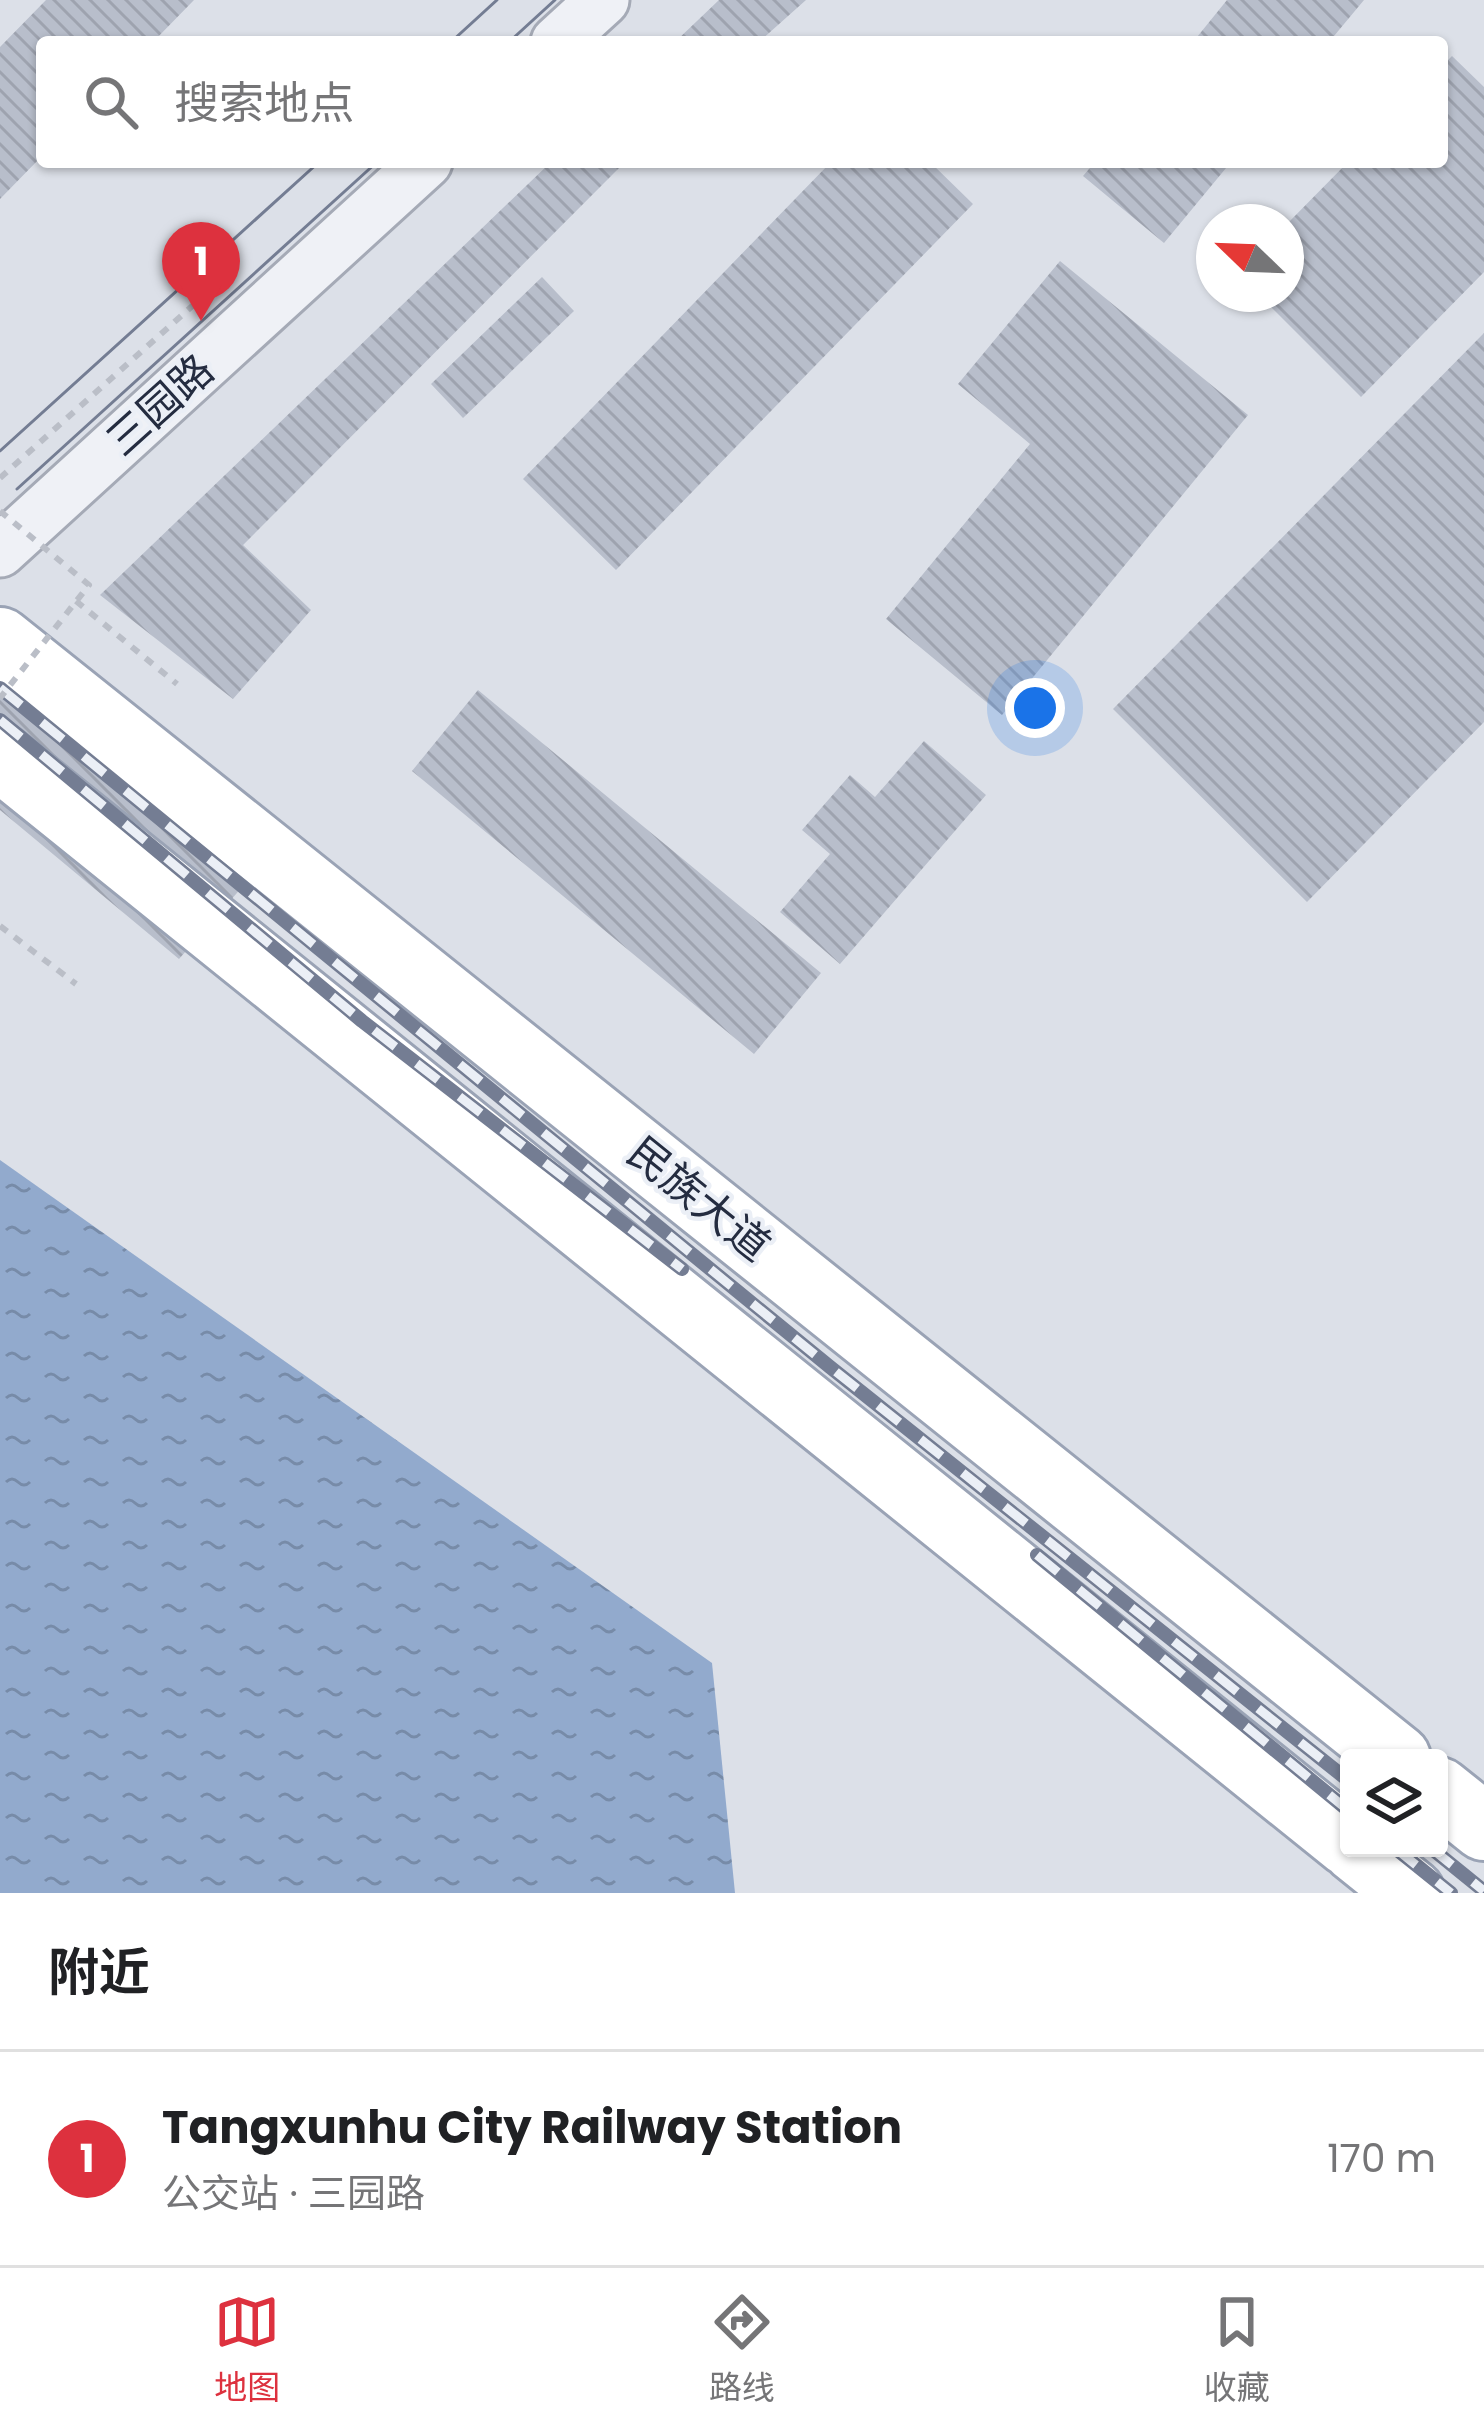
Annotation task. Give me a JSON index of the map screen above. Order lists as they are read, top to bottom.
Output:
{
  "streets": {
    "main road": ["民族大道"],
    "street": ["三园路"]
  },
  "north": "top left",
  "page": {
    "search": "搜索地点",
    "pins": "1",
    "heading": "附近",
    "list": [
      {
        "mark": "1",
        "name": "Tangxunhu City Railway Station",
        "note": "公交站 · 三园路",
        "value": "170 m"
      }
    ],
    "nav": ["地图", "路线", "收藏"]
  }
}
